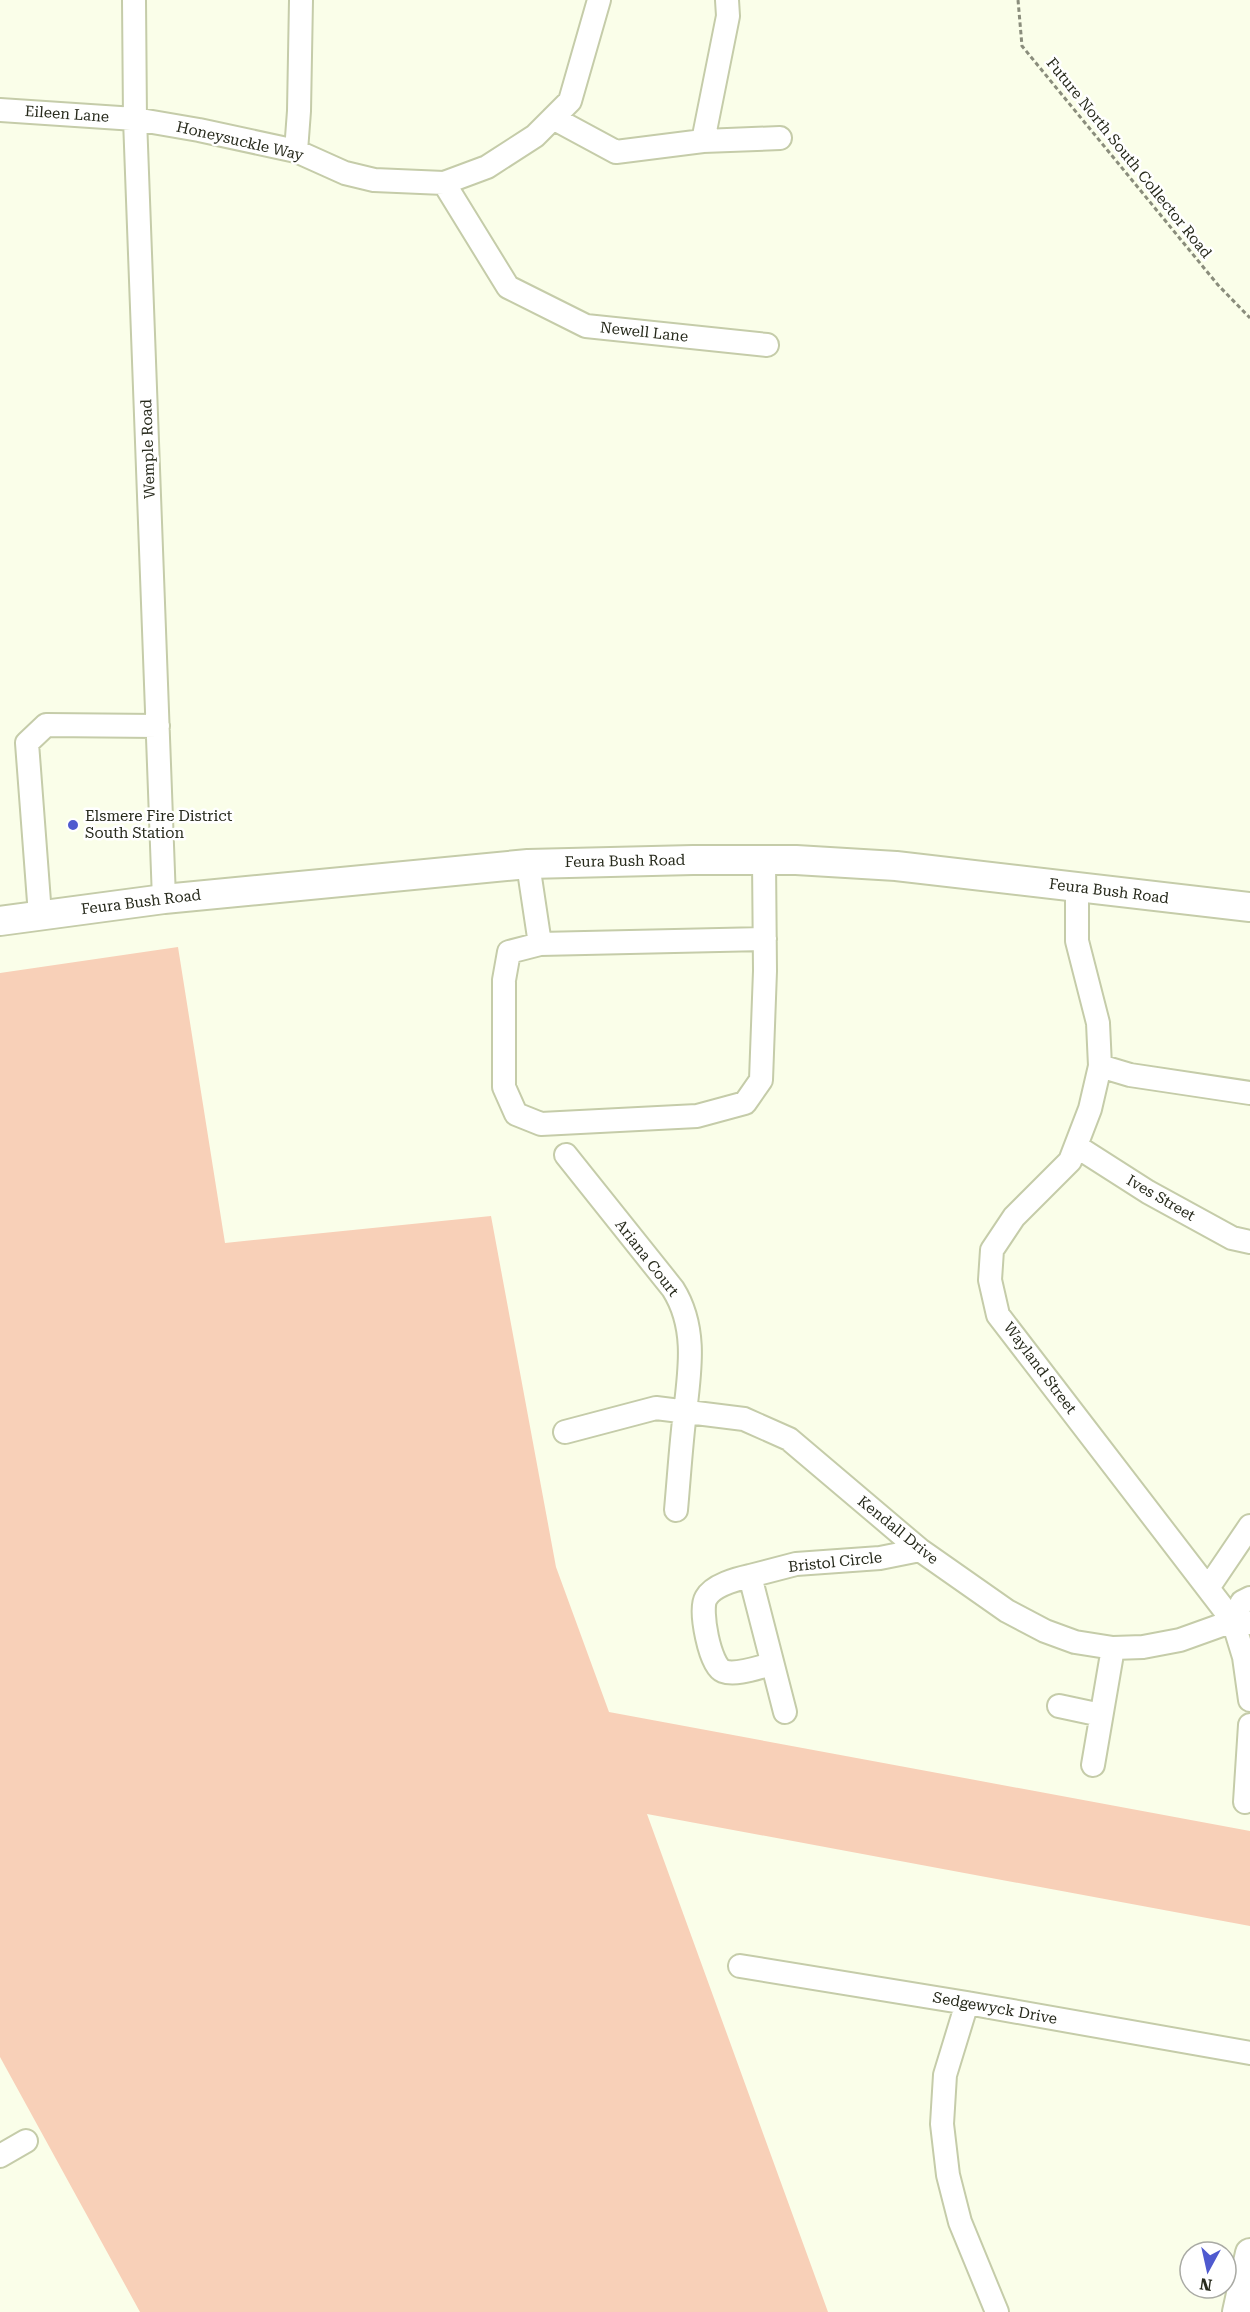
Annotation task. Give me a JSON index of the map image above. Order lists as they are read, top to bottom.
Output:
{
  "streets": {
    "main road": ["Feura Bush Road"],
    "street": [
      "Eileen Lane",
      "Honeysuckle Way",
      "Newell Lane",
      "Wemple Road",
      "Ives Street",
      "Ariana Court",
      "Wayland Street",
      "Kendall Drive",
      "Bristol Circle",
      "Sedgewyck Drive"
    ],
    "path": ["Future North South Collector Road"]
  },
  "crossings": [
    ["Eileen Lane", "Honeysuckle Way"],
    ["Eileen Lane", "Wemple Road"],
    ["Honeysuckle Way", "Newell Lane"],
    ["Honeysuckle Way", "Wemple Road"],
    ["Wemple Road", "Feura Bush Road"],
    ["Feura Bush Road", "Wayland Street"],
    ["Ives Street", "Wayland Street"],
    ["Ariana Court", "Kendall Drive"],
    ["Wayland Street", "Kendall Drive"],
    ["Kendall Drive", "Bristol Circle"]
  ],
  "places": ["Elsmere Fire District South Station"],
  "north": "bottom"
}
